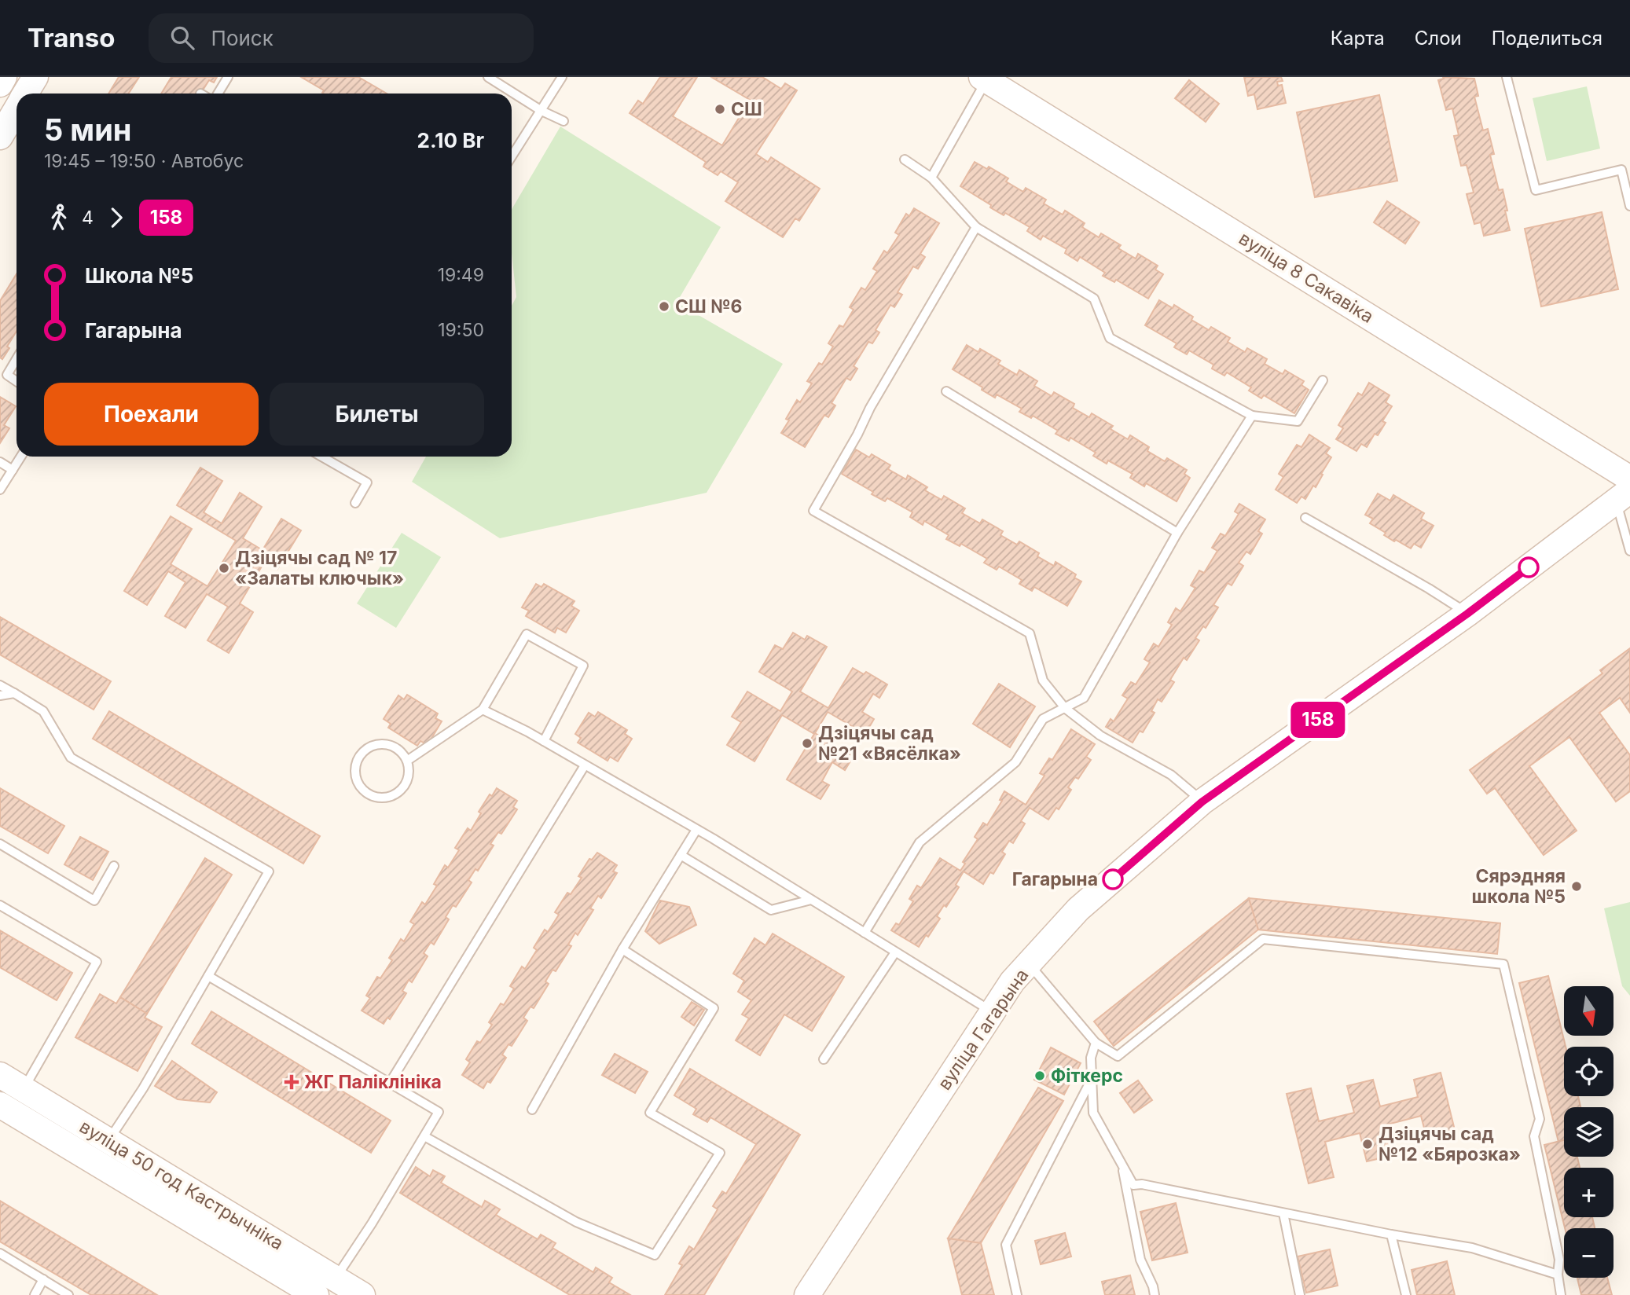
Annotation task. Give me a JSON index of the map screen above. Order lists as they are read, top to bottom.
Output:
{
  "streets": {
    "main road": ["вуліца 8 Сакавіка", "вуліца Гагарына", "вуліца 50 год Кастрычніка"]
  },
  "places": {
    "other": [
      "СШ",
      "СШ №6",
      "Дзіцячы сад № 17 «Залаты ключык»",
      "Дзіцячы сад №21 «Вясёлка»",
      "Гагарына",
      "Сярэдняя школа №5",
      "Фіткерс",
      "Дзіцячы сад №12 «Бярозка»"
    ],
    "health": ["ЖГ Паліклініка"]
  },
  "lines": ["bus line 158"],
  "north": "bottom",
  "page": {
    "header": "Transo",
    "search": "Поиск",
    "nav": ["Карта", "Слои", "Поделиться"],
    "on_map": "158",
    "heading": ["5 мин", "19:45 – 19:50 · Автобус", "2.10 Br"],
    "legs": ["4", "158"],
    "list": [
      {
        "name": "Школа №5",
        "value": "19:49"
      },
      {
        "name": "Гагарына",
        "value": "19:50"
      }
    ],
    "buttons": ["Поехали", "Билеты"],
    "map_buttons": ["+", "−"]
  }
}
